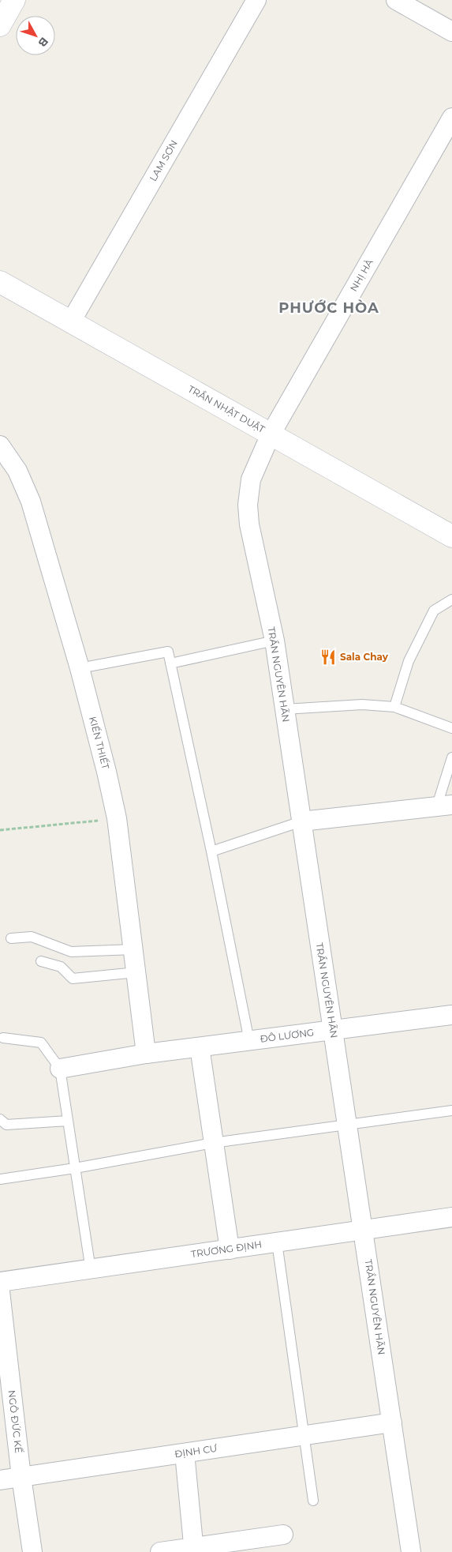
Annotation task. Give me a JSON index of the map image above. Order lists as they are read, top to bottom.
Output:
{
  "streets": {
    "street": [
      "LAM SƠN",
      "NHỊ HÀ",
      "TRẦN NHẬT DUẬT",
      "TRẦN NGUYÊN HÃN",
      "KIẾN THIẾT",
      "ĐÔ LƯƠNG",
      "TRƯƠNG ĐỊNH",
      "NGÔ ĐỨC KẾ",
      "ĐỊNH CƯ"
    ]
  },
  "crossings": [
    ["LAM SƠN", "TRẦN NHẬT DUẬT"],
    ["NHỊ HÀ", "TRẦN NHẬT DUẬT"],
    ["NHỊ HÀ", "TRẦN NGUYÊN HÃN"],
    ["TRẦN NHẬT DUẬT", "TRẦN NGUYÊN HÃN"],
    ["TRẦN NGUYÊN HÃN", "ĐÔ LƯƠNG"],
    ["TRẦN NGUYÊN HÃN", "TRƯƠNG ĐỊNH"],
    ["TRẦN NGUYÊN HÃN", "ĐỊNH CƯ"],
    ["KIẾN THIẾT", "ĐÔ LƯƠNG"],
    ["NGÔ ĐỨC KẾ", "ĐỊNH CƯ"]
  ],
  "districts": ["PHƯỚC HÒA"],
  "places": {
    "restaurant": ["Sala Chay"]
  },
  "north": "bottom right"
}
